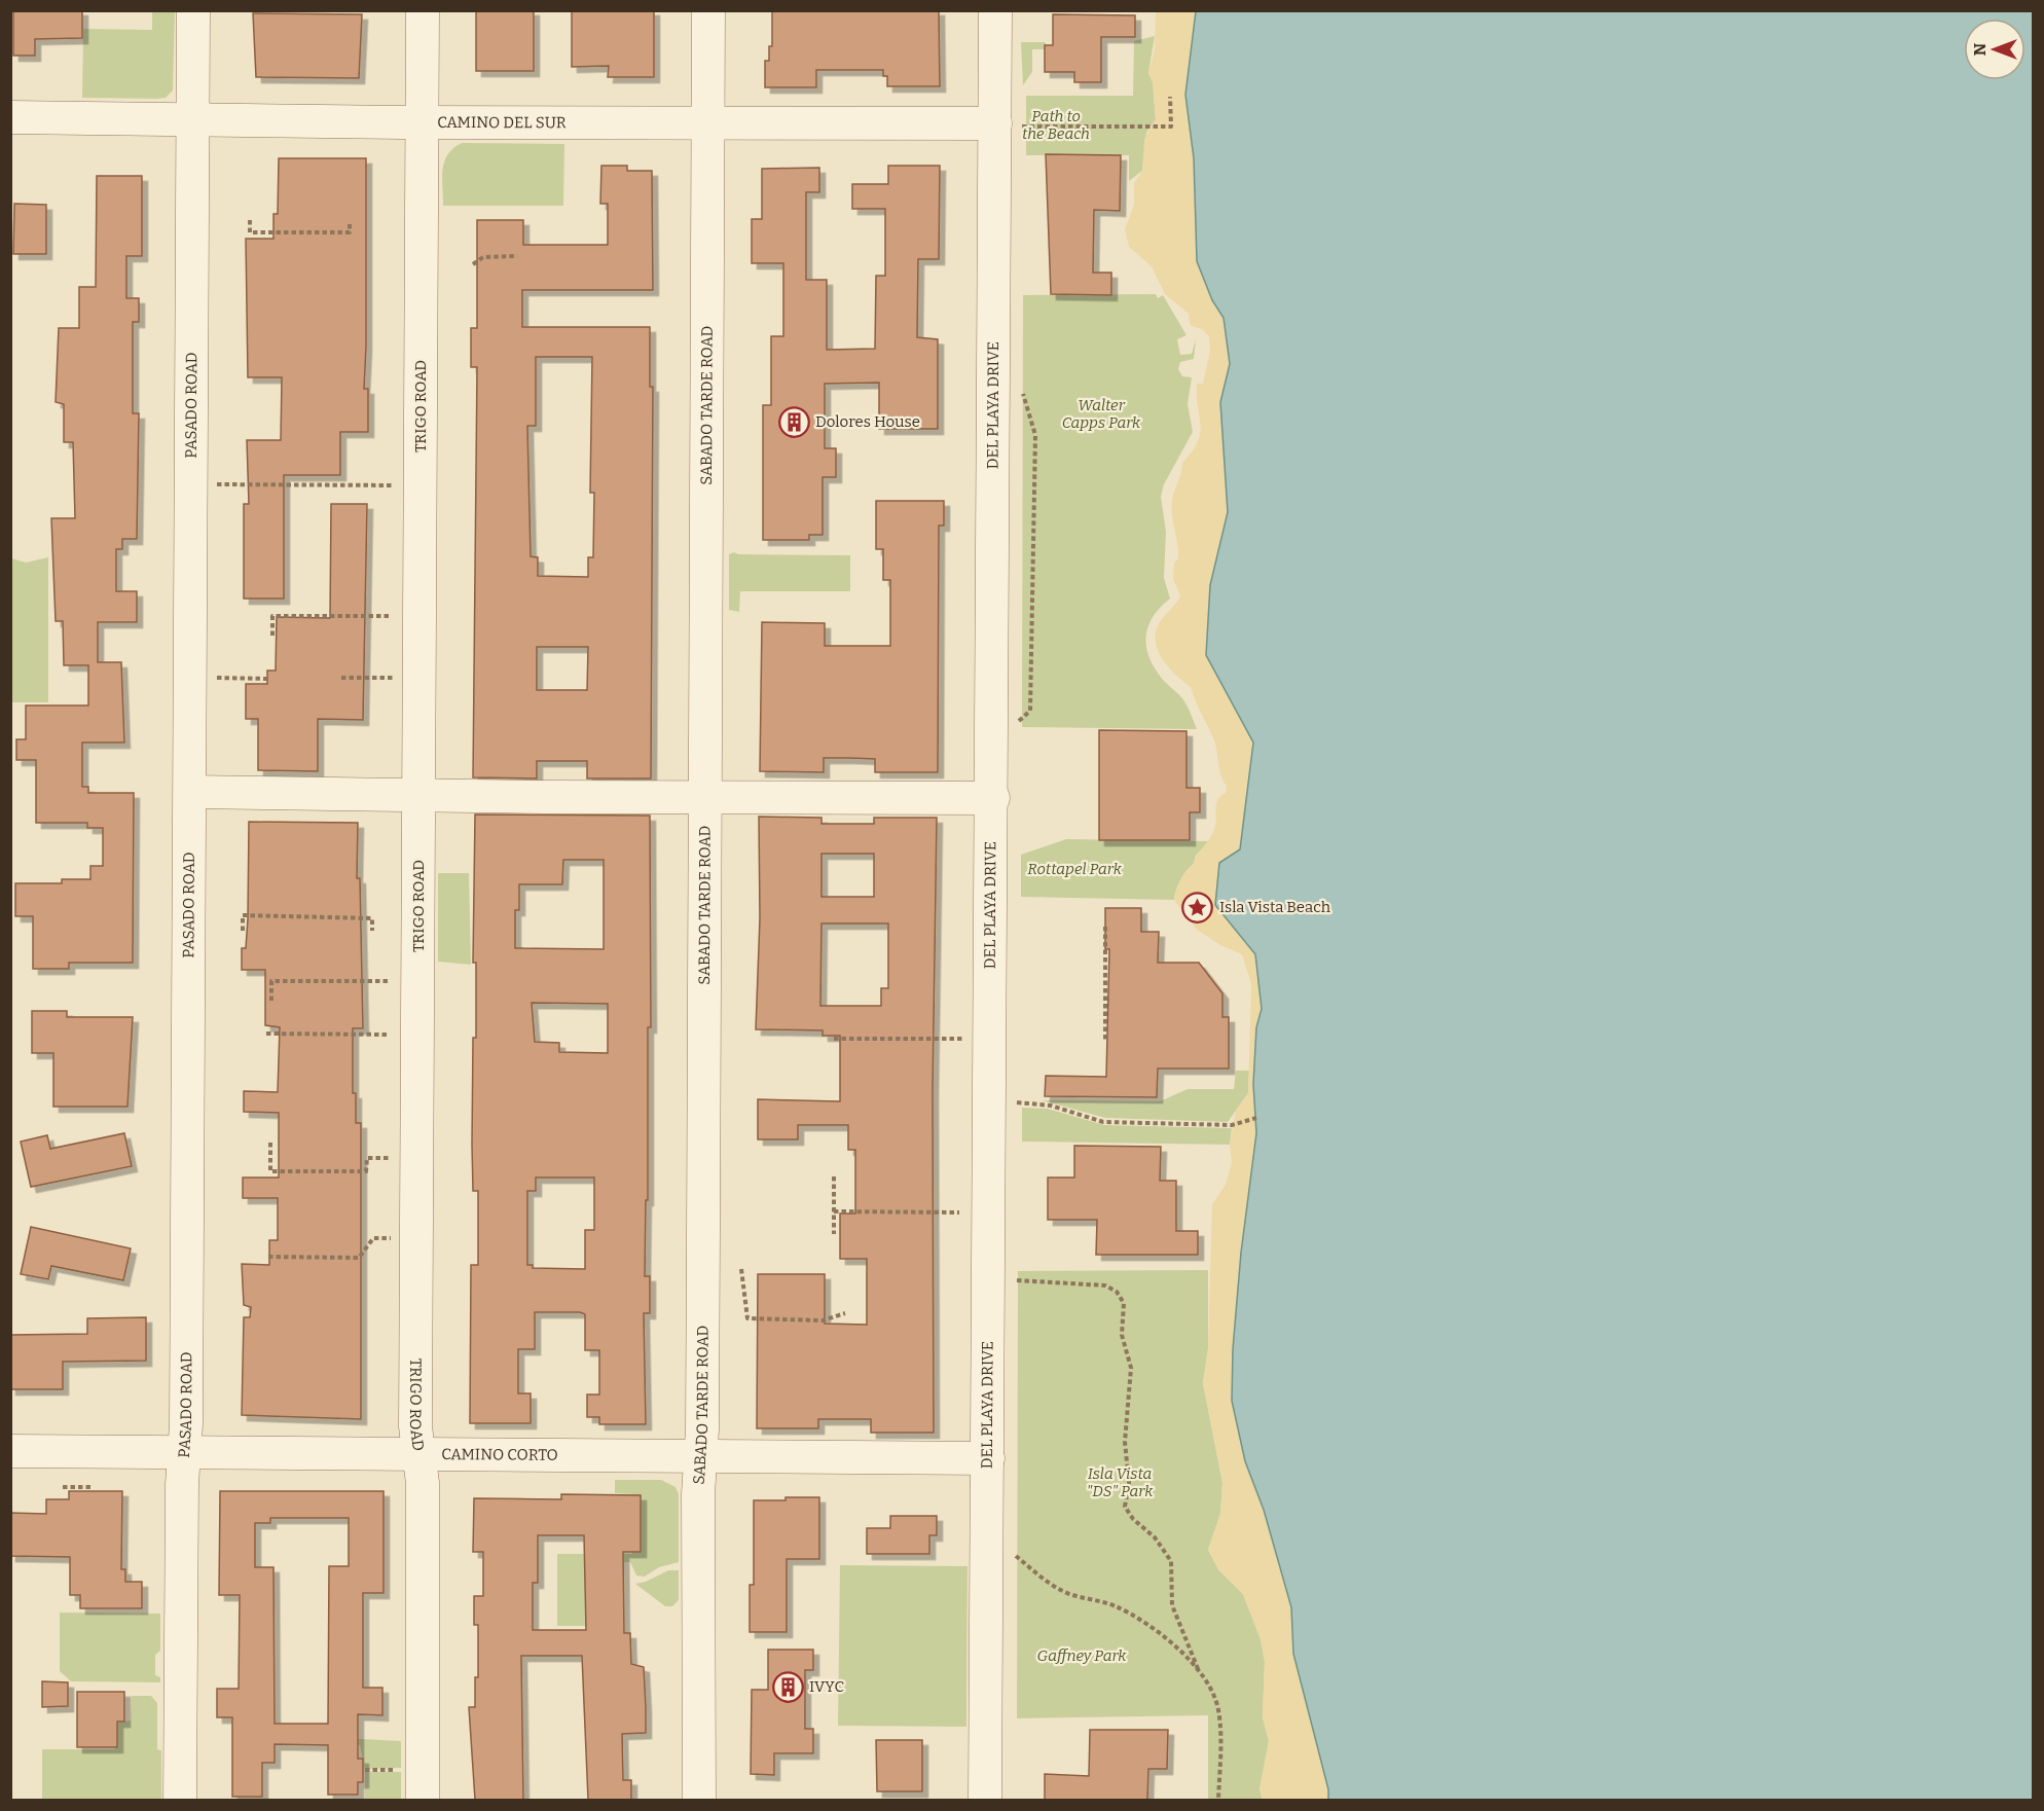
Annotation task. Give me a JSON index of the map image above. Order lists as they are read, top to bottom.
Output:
{
  "streets": {
    "street": [
      "CAMINO DEL SUR",
      "PASADO ROAD",
      "TRIGO ROAD",
      "SABADO TARDE ROAD",
      "DEL PLAYA DRIVE",
      "CAMINO CORTO"
    ]
  },
  "crossings": [
    ["CAMINO DEL SUR", "PASADO ROAD"],
    ["CAMINO DEL SUR", "TRIGO ROAD"],
    ["CAMINO DEL SUR", "SABADO TARDE ROAD"],
    ["CAMINO DEL SUR", "DEL PLAYA DRIVE"],
    ["PASADO ROAD", "CAMINO CORTO"],
    ["TRIGO ROAD", "CAMINO CORTO"],
    ["SABADO TARDE ROAD", "CAMINO CORTO"],
    ["DEL PLAYA DRIVE", "CAMINO CORTO"]
  ],
  "parks": [
    "Path to the Beach",
    "Walter Capps Park",
    "Rottapel Park",
    "Isla Vista \"DS\" Park",
    "Gaffney Park"
  ],
  "places": {
    "building": ["Dolores House", "IVYC"],
    "place": ["Isla Vista Beach"]
  },
  "north": "left"
}
